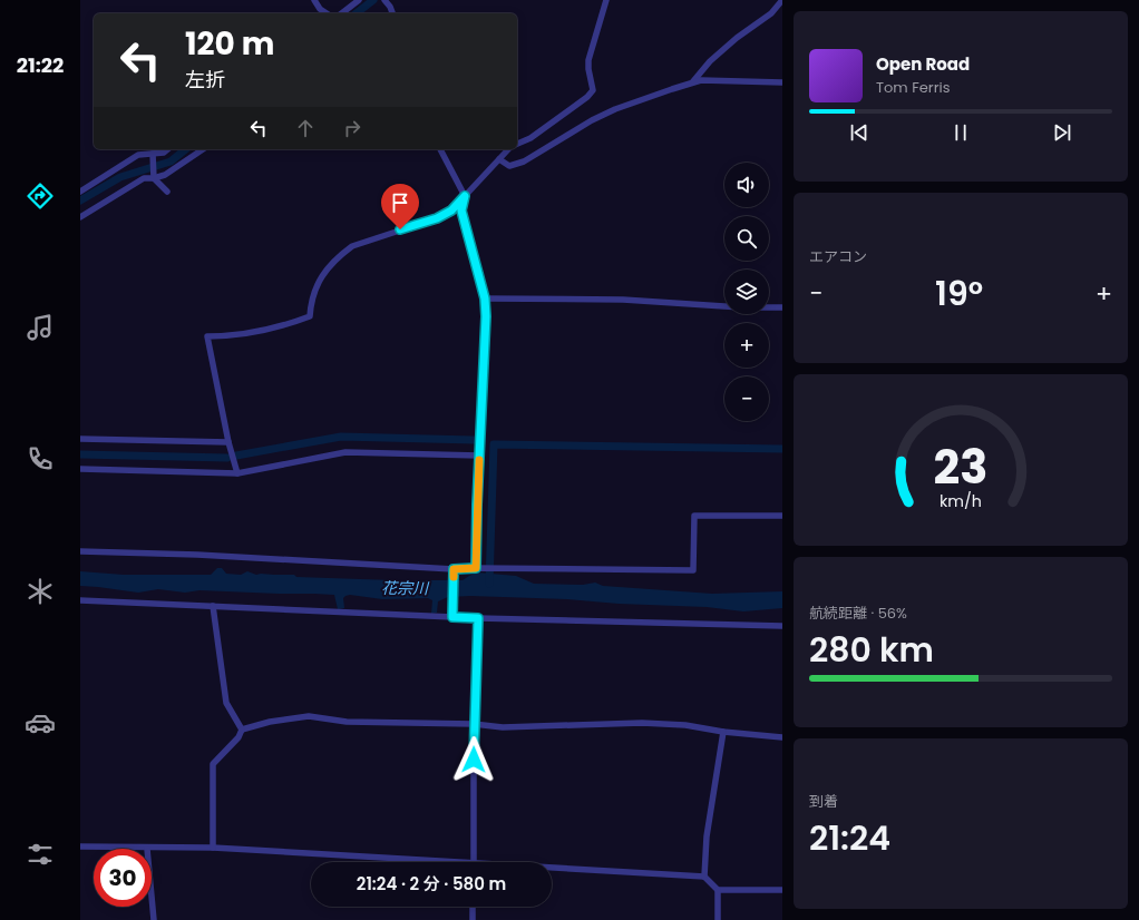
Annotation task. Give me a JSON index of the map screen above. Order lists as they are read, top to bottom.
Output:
{
  "water": ["花宗川"],
  "page": {
    "tabs": "21:22",
    "turn": ["120 m", "左折"],
    "song": ["Open Road", "Tom Ferris"],
    "map_buttons": ["+", "−"],
    "tile": [
      "エアコン",
      ["航続距離 · 56%", "280 km"],
      ["到着", "21:24"]
    ],
    "heat": ["−", "19°", "+"],
    "limit": "30",
    "trip": "21:24 · 2 分 · 580 m",
    "gauge": ["23", "km/h"]
  }
}
